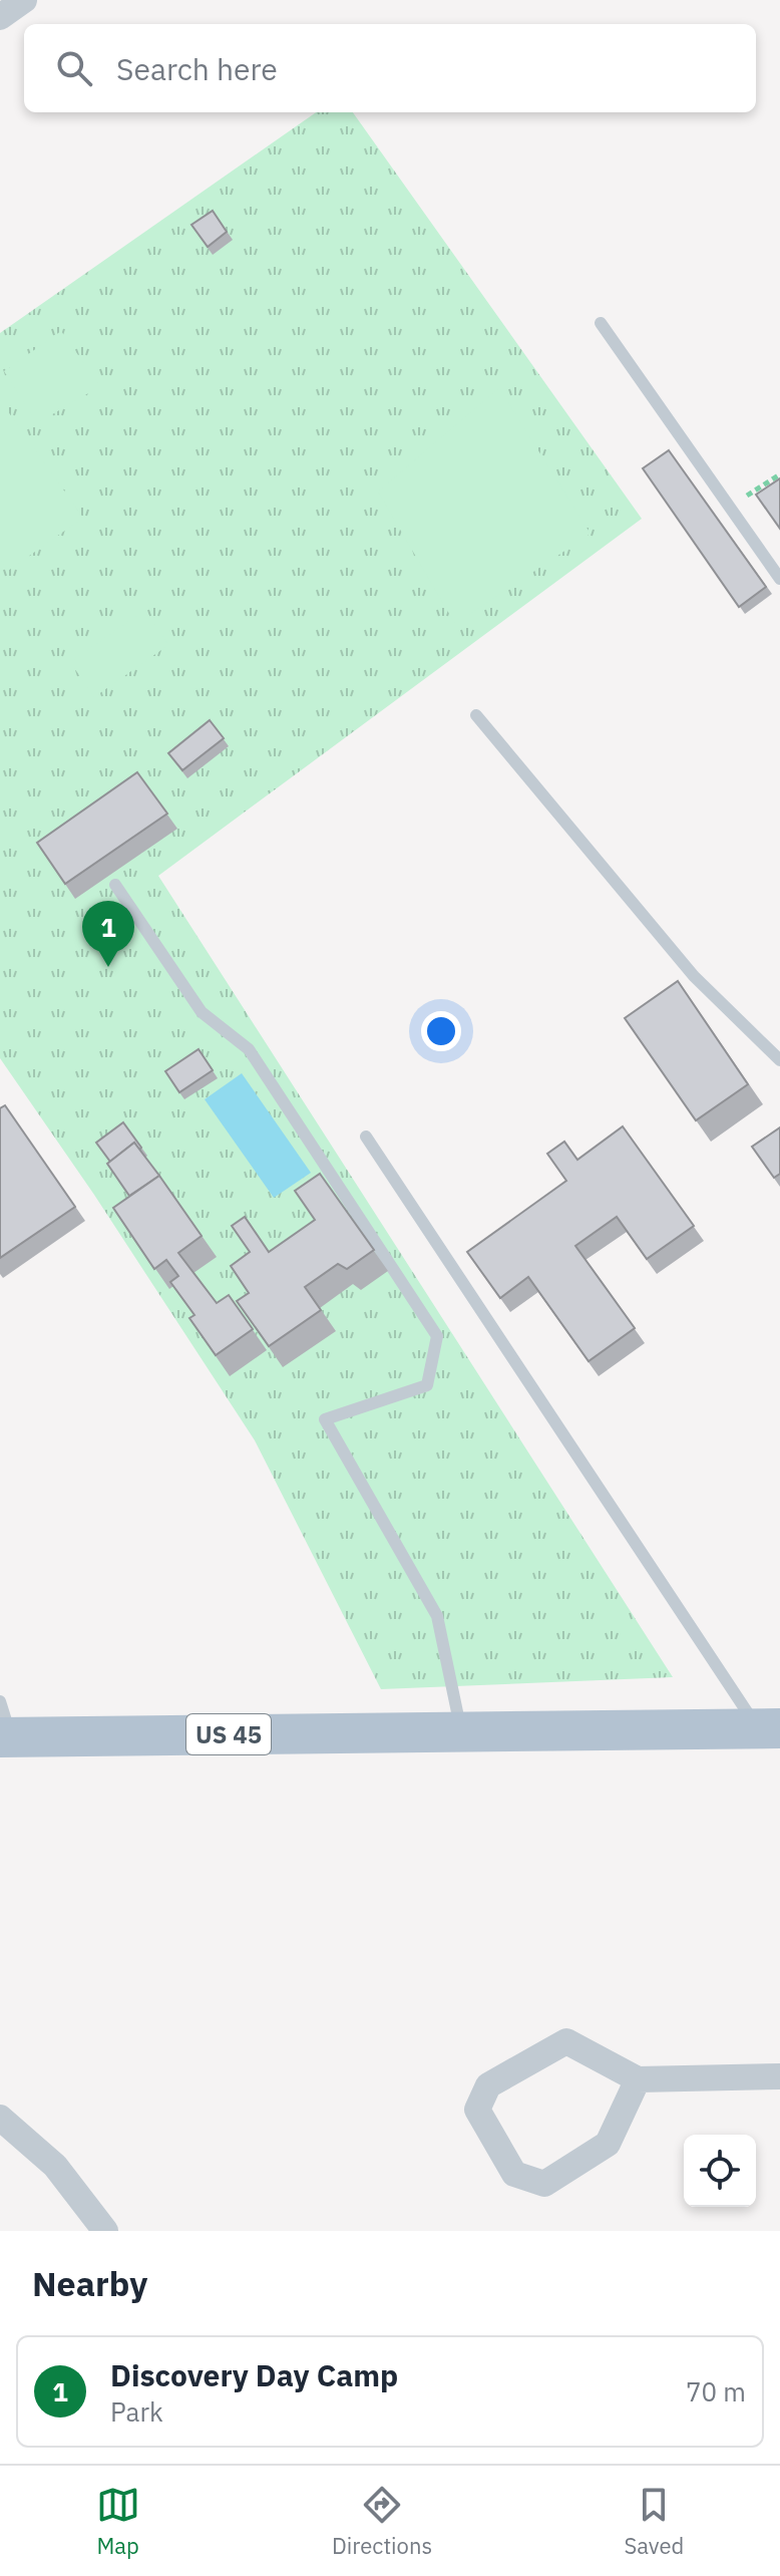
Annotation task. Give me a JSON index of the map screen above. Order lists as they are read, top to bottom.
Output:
{
  "streets": {
    "main road": ["US 45"]
  },
  "page": {
    "search": "Search here",
    "pins": "1",
    "heading": "Nearby",
    "list": [
      {
        "mark": "1",
        "name": "Discovery Day Camp",
        "note": "Park",
        "value": "70 m"
      }
    ],
    "nav": ["Map", "Directions", "Saved"]
  }
}
